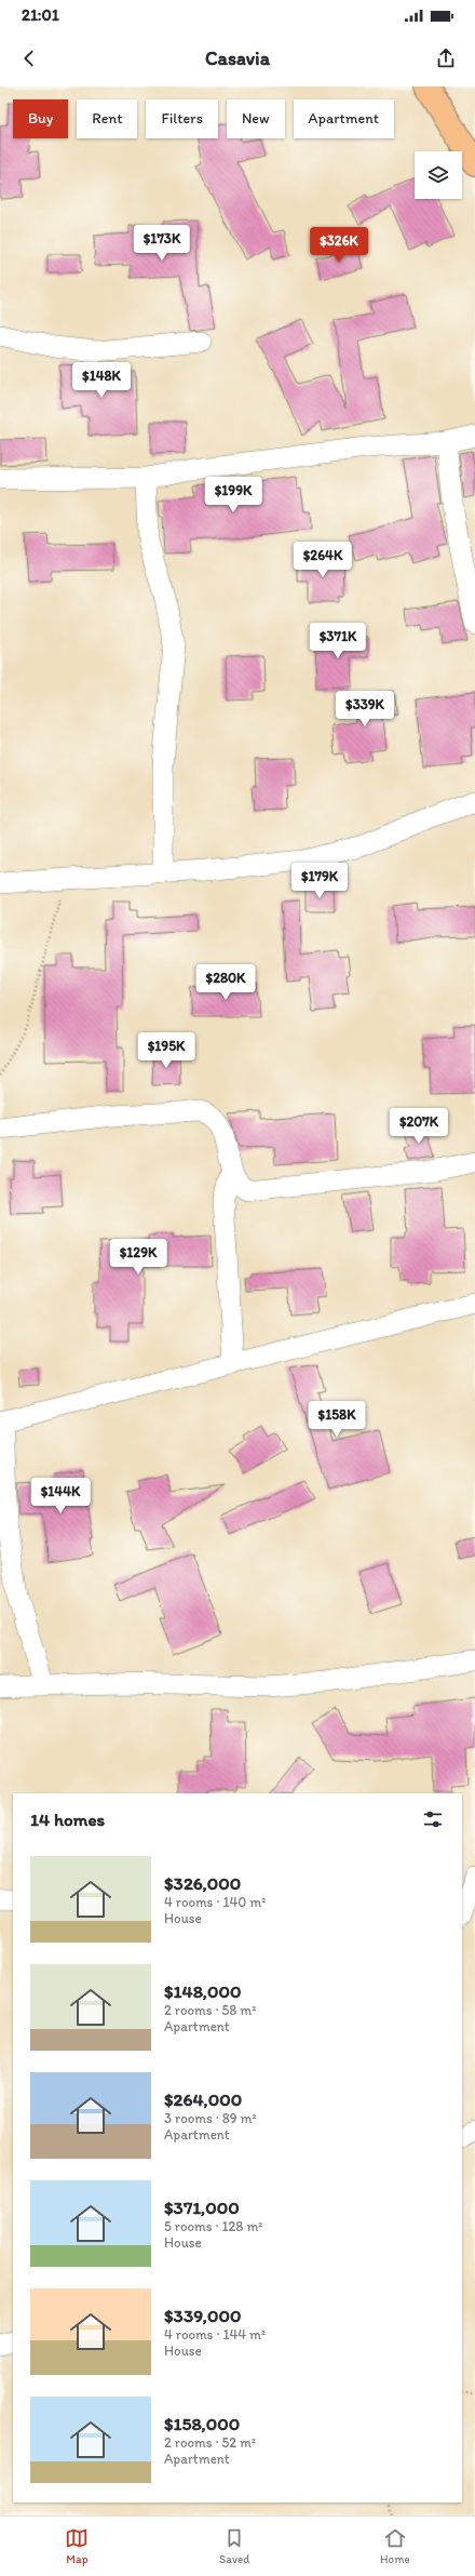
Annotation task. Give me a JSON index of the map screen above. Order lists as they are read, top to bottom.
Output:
{
  "page": {
    "status": "21:01",
    "header": "Casavia",
    "chip": [
      "Buy",
      "Rent",
      "Filters",
      "New",
      "Apartment"
    ],
    "price": [
      "$173K",
      "$326K",
      "$148K",
      "$199K",
      "$264K",
      "$371K",
      "$339K",
      "$179K",
      "$280K",
      "$195K",
      "$207K",
      "$129K",
      "$158K",
      "$144K"
    ],
    "heading": "14 homes",
    "list": [
      {
        "name": "$326,000",
        "note": "4 rooms · 140 m² · House"
      },
      {
        "name": "$148,000",
        "note": "2 rooms · 58 m² · Apartment"
      },
      {
        "name": "$264,000",
        "note": "3 rooms · 89 m² · Apartment"
      },
      {
        "name": "$371,000",
        "note": "5 rooms · 128 m² · House"
      },
      {
        "name": "$339,000",
        "note": "4 rooms · 144 m² · House"
      },
      {
        "name": "$158,000",
        "note": "2 rooms · 52 m² · Apartment"
      }
    ],
    "tabs": ["Map", "Saved", "Home"]
  }
}
